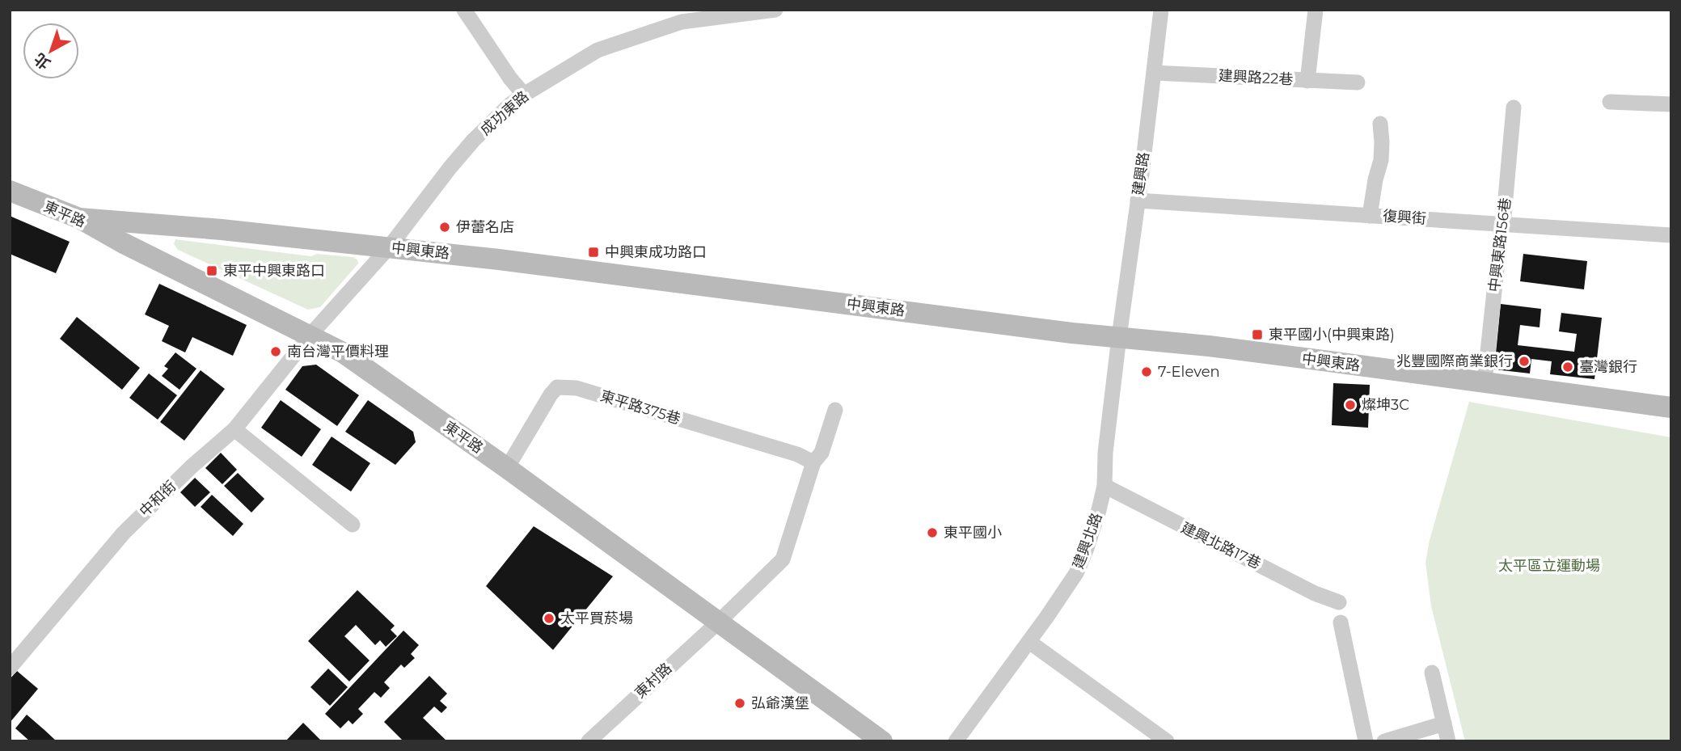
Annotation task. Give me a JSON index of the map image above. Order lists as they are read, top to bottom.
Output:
{
  "streets": {
    "main road": ["東平路", "中興東路"],
    "street": [
      "建興路22巷",
      "成功東路",
      "建興路",
      "復興街",
      "中興東路156巷",
      "東平路375巷",
      "中和街",
      "建興北路",
      "建興北路17巷",
      "東村路"
    ]
  },
  "crossings": [
    ["建興路22巷", "建興路"],
    ["成功東路", "東平路"],
    ["成功東路", "中興東路"],
    ["成功東路", "中和街"],
    ["建興路", "復興街"],
    ["建興路", "中興東路"],
    ["建興路", "建興北路"],
    ["東平路", "中興東路"],
    ["東平路", "東平路375巷"],
    ["東平路", "中和街"],
    ["東平路", "東村路"],
    ["復興街", "中興東路156巷"],
    ["中興東路156巷", "中興東路"],
    ["中興東路", "建興北路"],
    ["建興北路", "建興北路17巷"]
  ],
  "parks": ["太平區立運動場"],
  "places": {
    "other": [
      "伊蕾名店",
      "南台灣平價料理",
      "兆豐國際商業銀行",
      "臺灣銀行",
      "7-Eleven",
      "燦坤3C",
      "東平國小",
      "太平買菸場",
      "弘爺漢堡"
    ],
    "transit": ["中興東成功路口", "東平中興東路口", "東平國小(中興東路)"]
  },
  "north": "bottom left"
}
